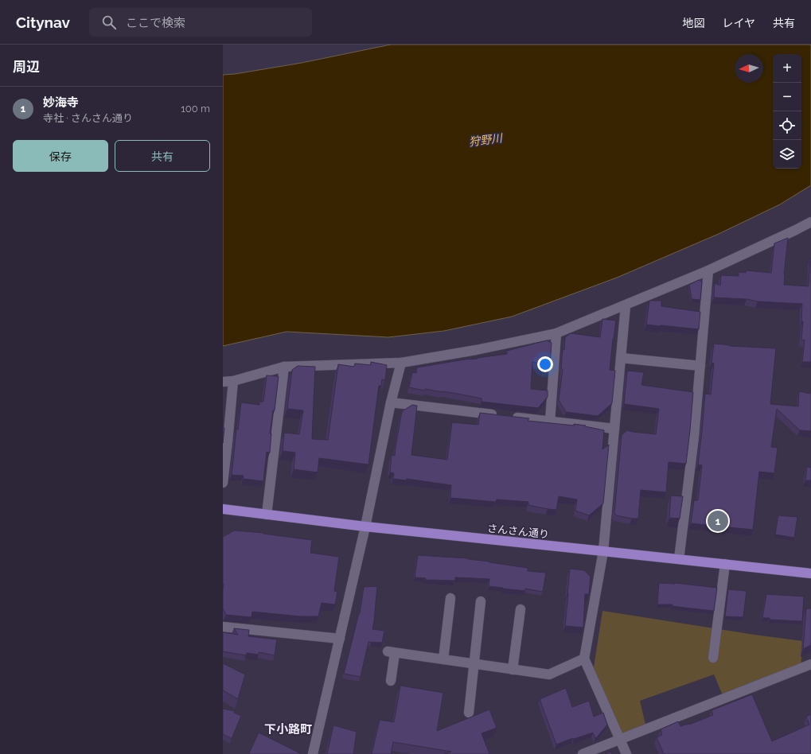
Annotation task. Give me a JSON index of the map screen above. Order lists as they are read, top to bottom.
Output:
{
  "streets": {
    "main road": ["さんさん通り"]
  },
  "districts": ["下小路町"],
  "water": ["狩野川"],
  "north": "left",
  "page": {
    "header": "Citynav",
    "search": "ここで検索",
    "nav": ["地図", "レイヤ", "共有"],
    "heading": "周辺",
    "map_buttons": ["+", "−"],
    "list": [
      {
        "mark": "1",
        "name": "妙海寺",
        "note": "寺社 · さんさん通り",
        "value": "100 m"
      }
    ],
    "buttons": ["保存", "共有"],
    "pins": "1"
  }
}
